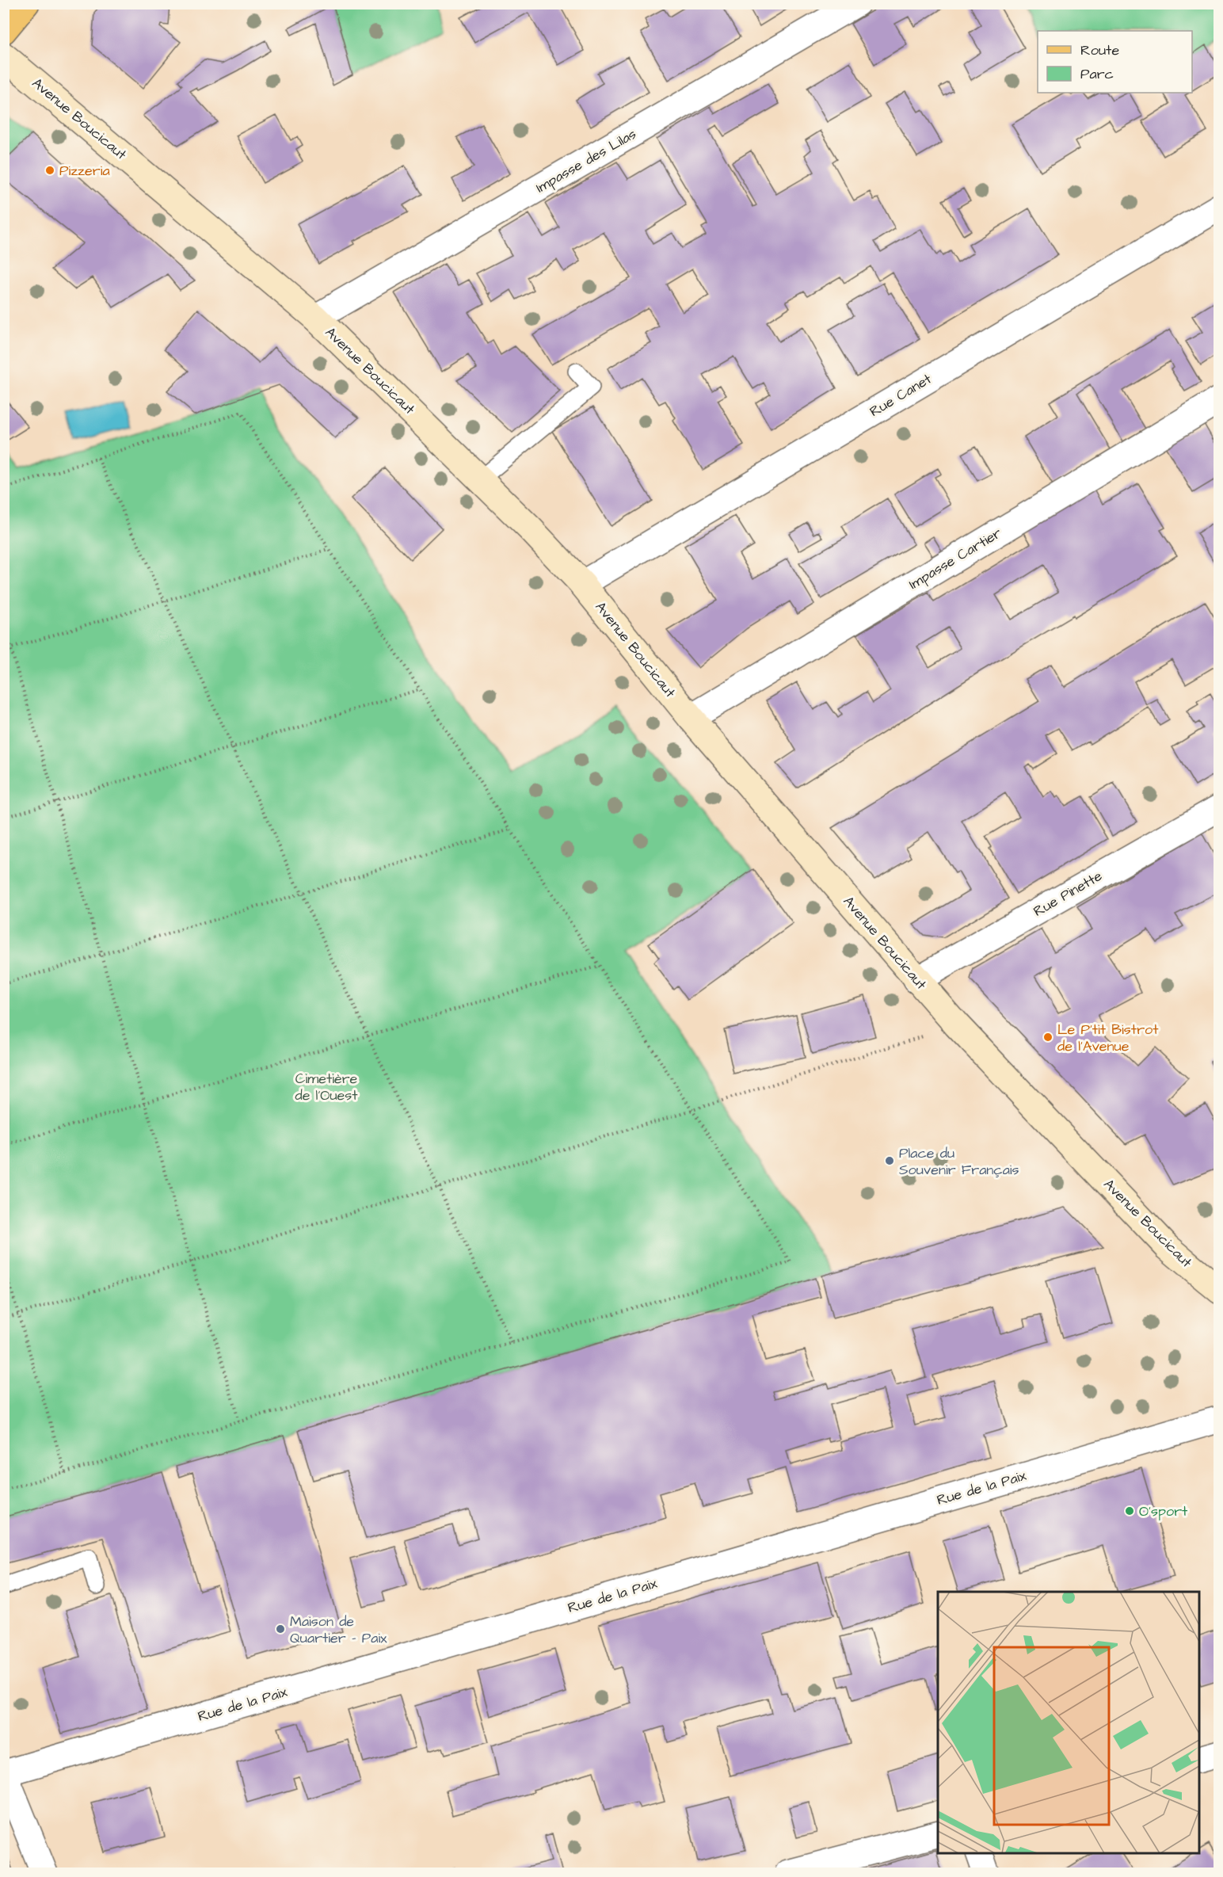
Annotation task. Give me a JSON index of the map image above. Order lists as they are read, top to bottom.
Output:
{
  "streets": {
    "main road": ["Avenue Boucicaut"],
    "street": [
      "Impasse des Lilas",
      "Rue Canet",
      "Impasse Cartier",
      "Rue Pinette",
      "Rue de la Paix"
    ]
  },
  "crossings": [
    ["Avenue Boucicaut", "Impasse des Lilas"],
    ["Avenue Boucicaut", "Rue Canet"],
    ["Avenue Boucicaut", "Impasse Cartier"],
    ["Avenue Boucicaut", "Rue Pinette"]
  ],
  "parks": ["Cimetière de l'Ouest"],
  "places": [
    "Pizzeria",
    "Le P'tit Bistrot de l'Avenue",
    "Place du Souvenir Français",
    "O'sport",
    "Maison de Quartier - Paix"
  ],
  "legend": ["Route", "Parc"]
}
